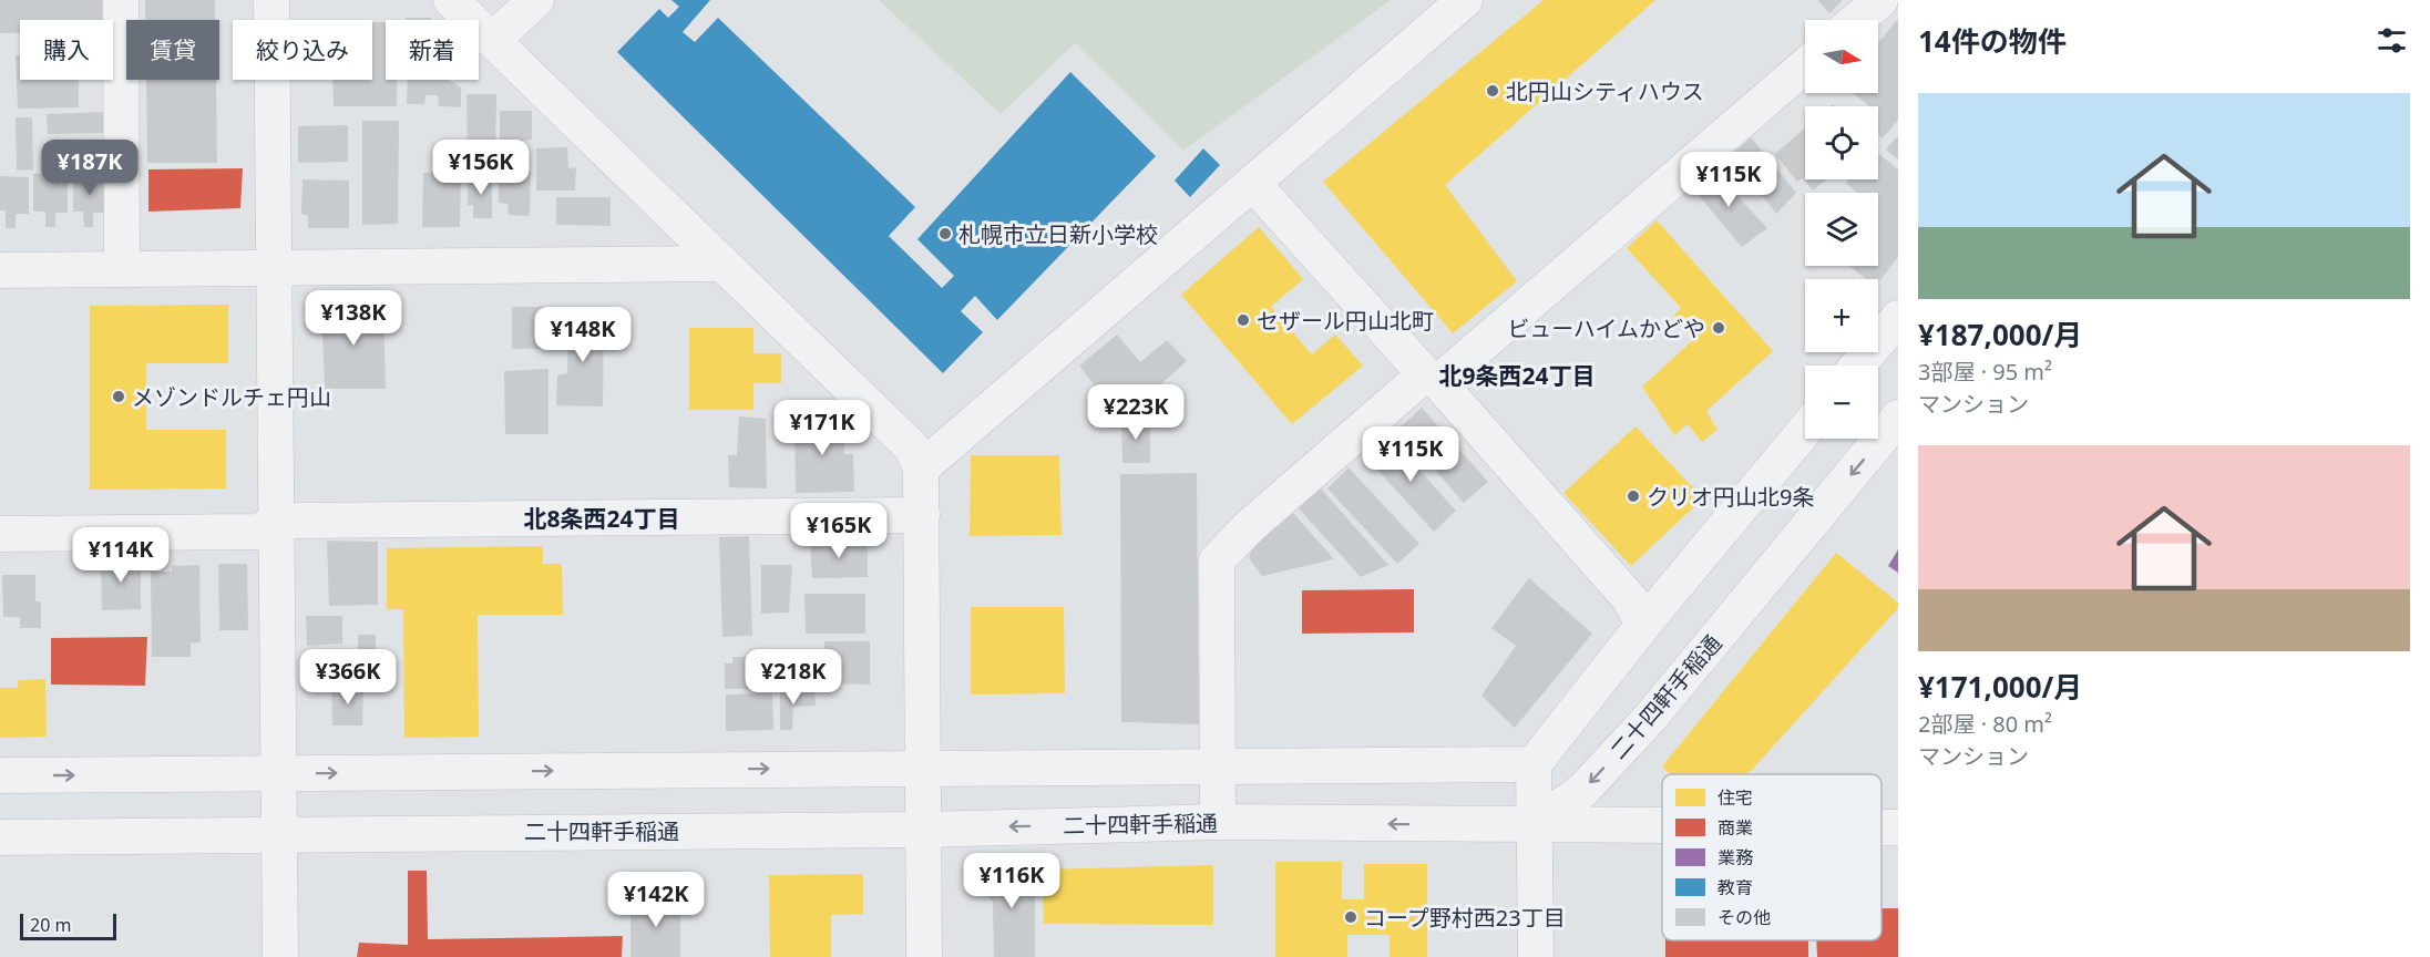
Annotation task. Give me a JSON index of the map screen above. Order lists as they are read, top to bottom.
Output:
{
  "streets": {
    "street": ["二十四軒手稲通"]
  },
  "districts": ["北9条西24丁目", "北8条西24丁目"],
  "places": [
    "北円山シティハウス",
    "札幌市立日新小学校",
    "セザール円山北町",
    "ビューハイムかどや",
    "メゾンドルチェ円山",
    "クリオ円山北9条",
    "コープ野村西23丁目"
  ],
  "legend": [
    "住宅",
    "商業",
    "業務",
    "教育",
    "その他"
  ],
  "scale_bar": "20 m",
  "north": "right",
  "page": {
    "heading": "14件の物件",
    "map_buttons": ["+", "−"],
    "chip": [
      "購入",
      "賃貸",
      "絞り込み",
      "新着"
    ],
    "list": [
      {
        "name": "¥187,000/月",
        "note": "3部屋 · 95 m² · マンション"
      },
      {
        "name": "¥171,000/月",
        "note": "2部屋 · 80 m² · マンション"
      }
    ],
    "price": [
      "¥187K",
      "¥156K",
      "¥115K",
      "¥138K",
      "¥148K",
      "¥223K",
      "¥171K",
      "¥115K",
      "¥165K",
      "¥114K",
      "¥366K",
      "¥218K",
      "¥116K",
      "¥142K"
    ],
    "scale": "20 m"
  }
}
